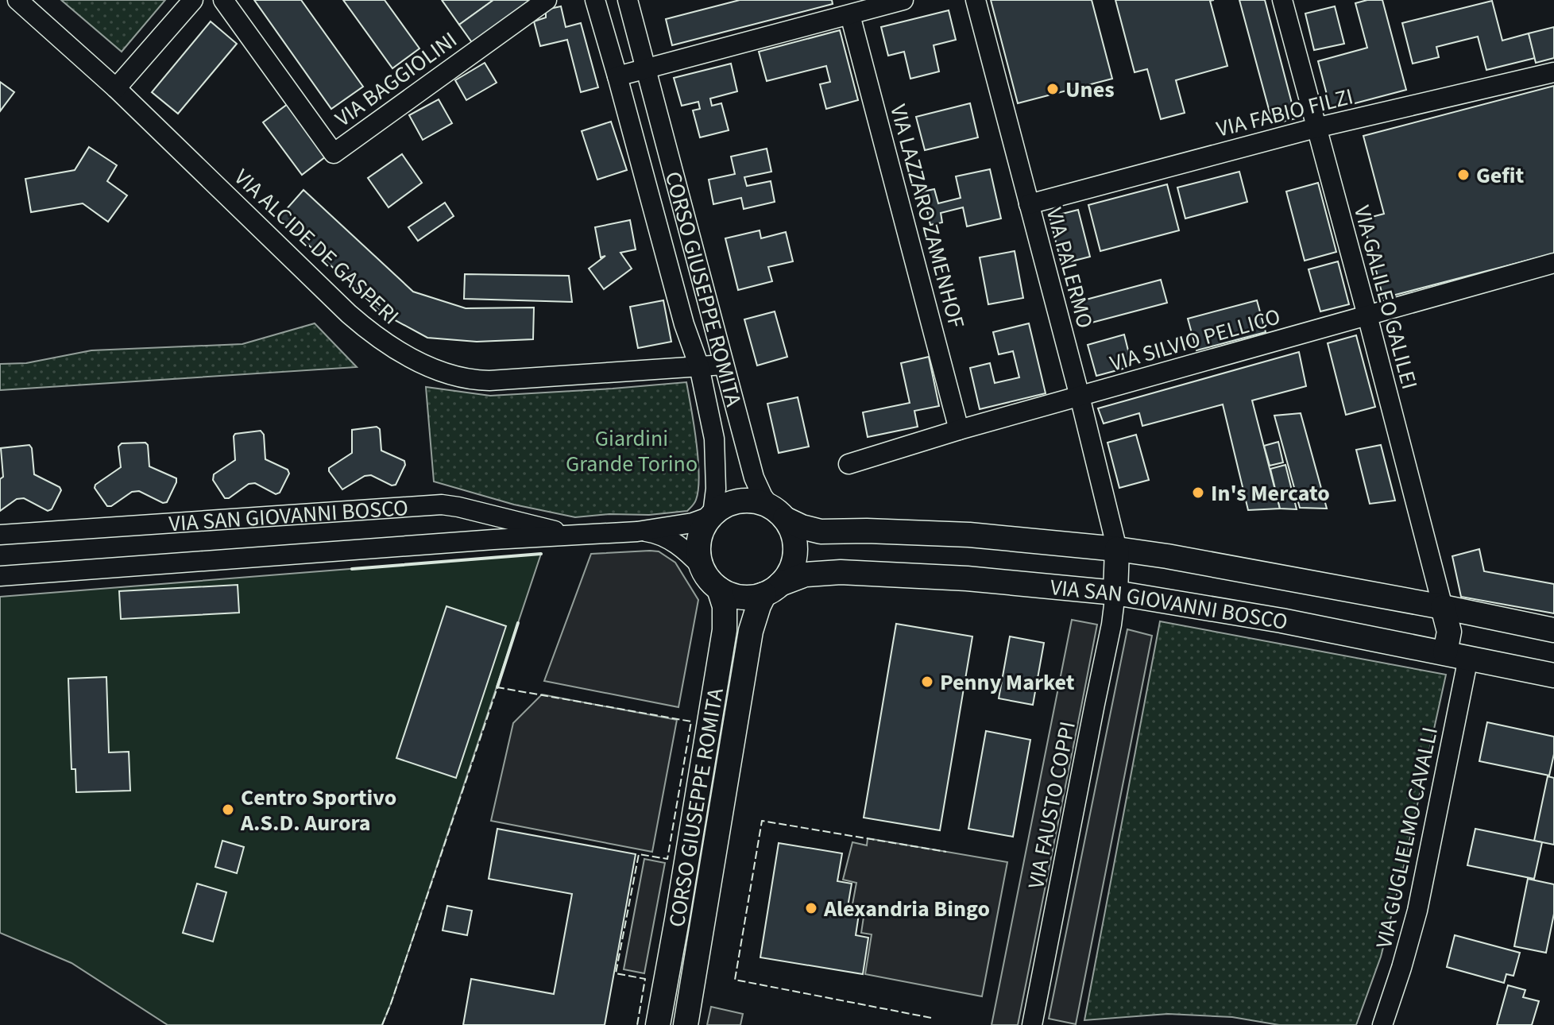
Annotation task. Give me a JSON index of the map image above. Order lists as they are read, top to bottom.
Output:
{
  "streets": {
    "main road": ["CORSO GIUSEPPE ROMITA", "VIA SAN GIOVANNI BOSCO"],
    "street": [
      "VIA BAGGIOLINI",
      "VIA FABIO FILZI",
      "VIA LAZZARO ZAMENHOF",
      "VIA ALCIDE DE GASPERI",
      "VIA PALERMO",
      "VIA GALILEO GALILEI",
      "VIA SILVIO PELLICO",
      "VIA FAUSTO COPPI",
      "VIA GUGLIELMO CAVALLI"
    ]
  },
  "crossings": [
    ["VIA FABIO FILZI", "VIA PALERMO"],
    ["VIA FABIO FILZI", "VIA GALILEO GALILEI"],
    ["VIA LAZZARO ZAMENHOF", "VIA SILVIO PELLICO"],
    ["VIA ALCIDE DE GASPERI", "CORSO GIUSEPPE ROMITA"],
    ["VIA PALERMO", "VIA SILVIO PELLICO"],
    ["VIA PALERMO", "VIA SAN GIOVANNI BOSCO"],
    ["CORSO GIUSEPPE ROMITA", "VIA SAN GIOVANNI BOSCO"],
    ["VIA GALILEO GALILEI", "VIA SILVIO PELLICO"],
    ["VIA GALILEO GALILEI", "VIA SAN GIOVANNI BOSCO"],
    ["VIA SAN GIOVANNI BOSCO", "VIA FAUSTO COPPI"],
    ["VIA SAN GIOVANNI BOSCO", "VIA GUGLIELMO CAVALLI"]
  ],
  "parks": ["Giardini Grande Torino"],
  "places": [
    "Unes",
    "Gefit",
    "In's Mercato",
    "Penny Market",
    "Centro Sportivo A.S.D. Aurora",
    "Alexandria Bingo"
  ]
}
